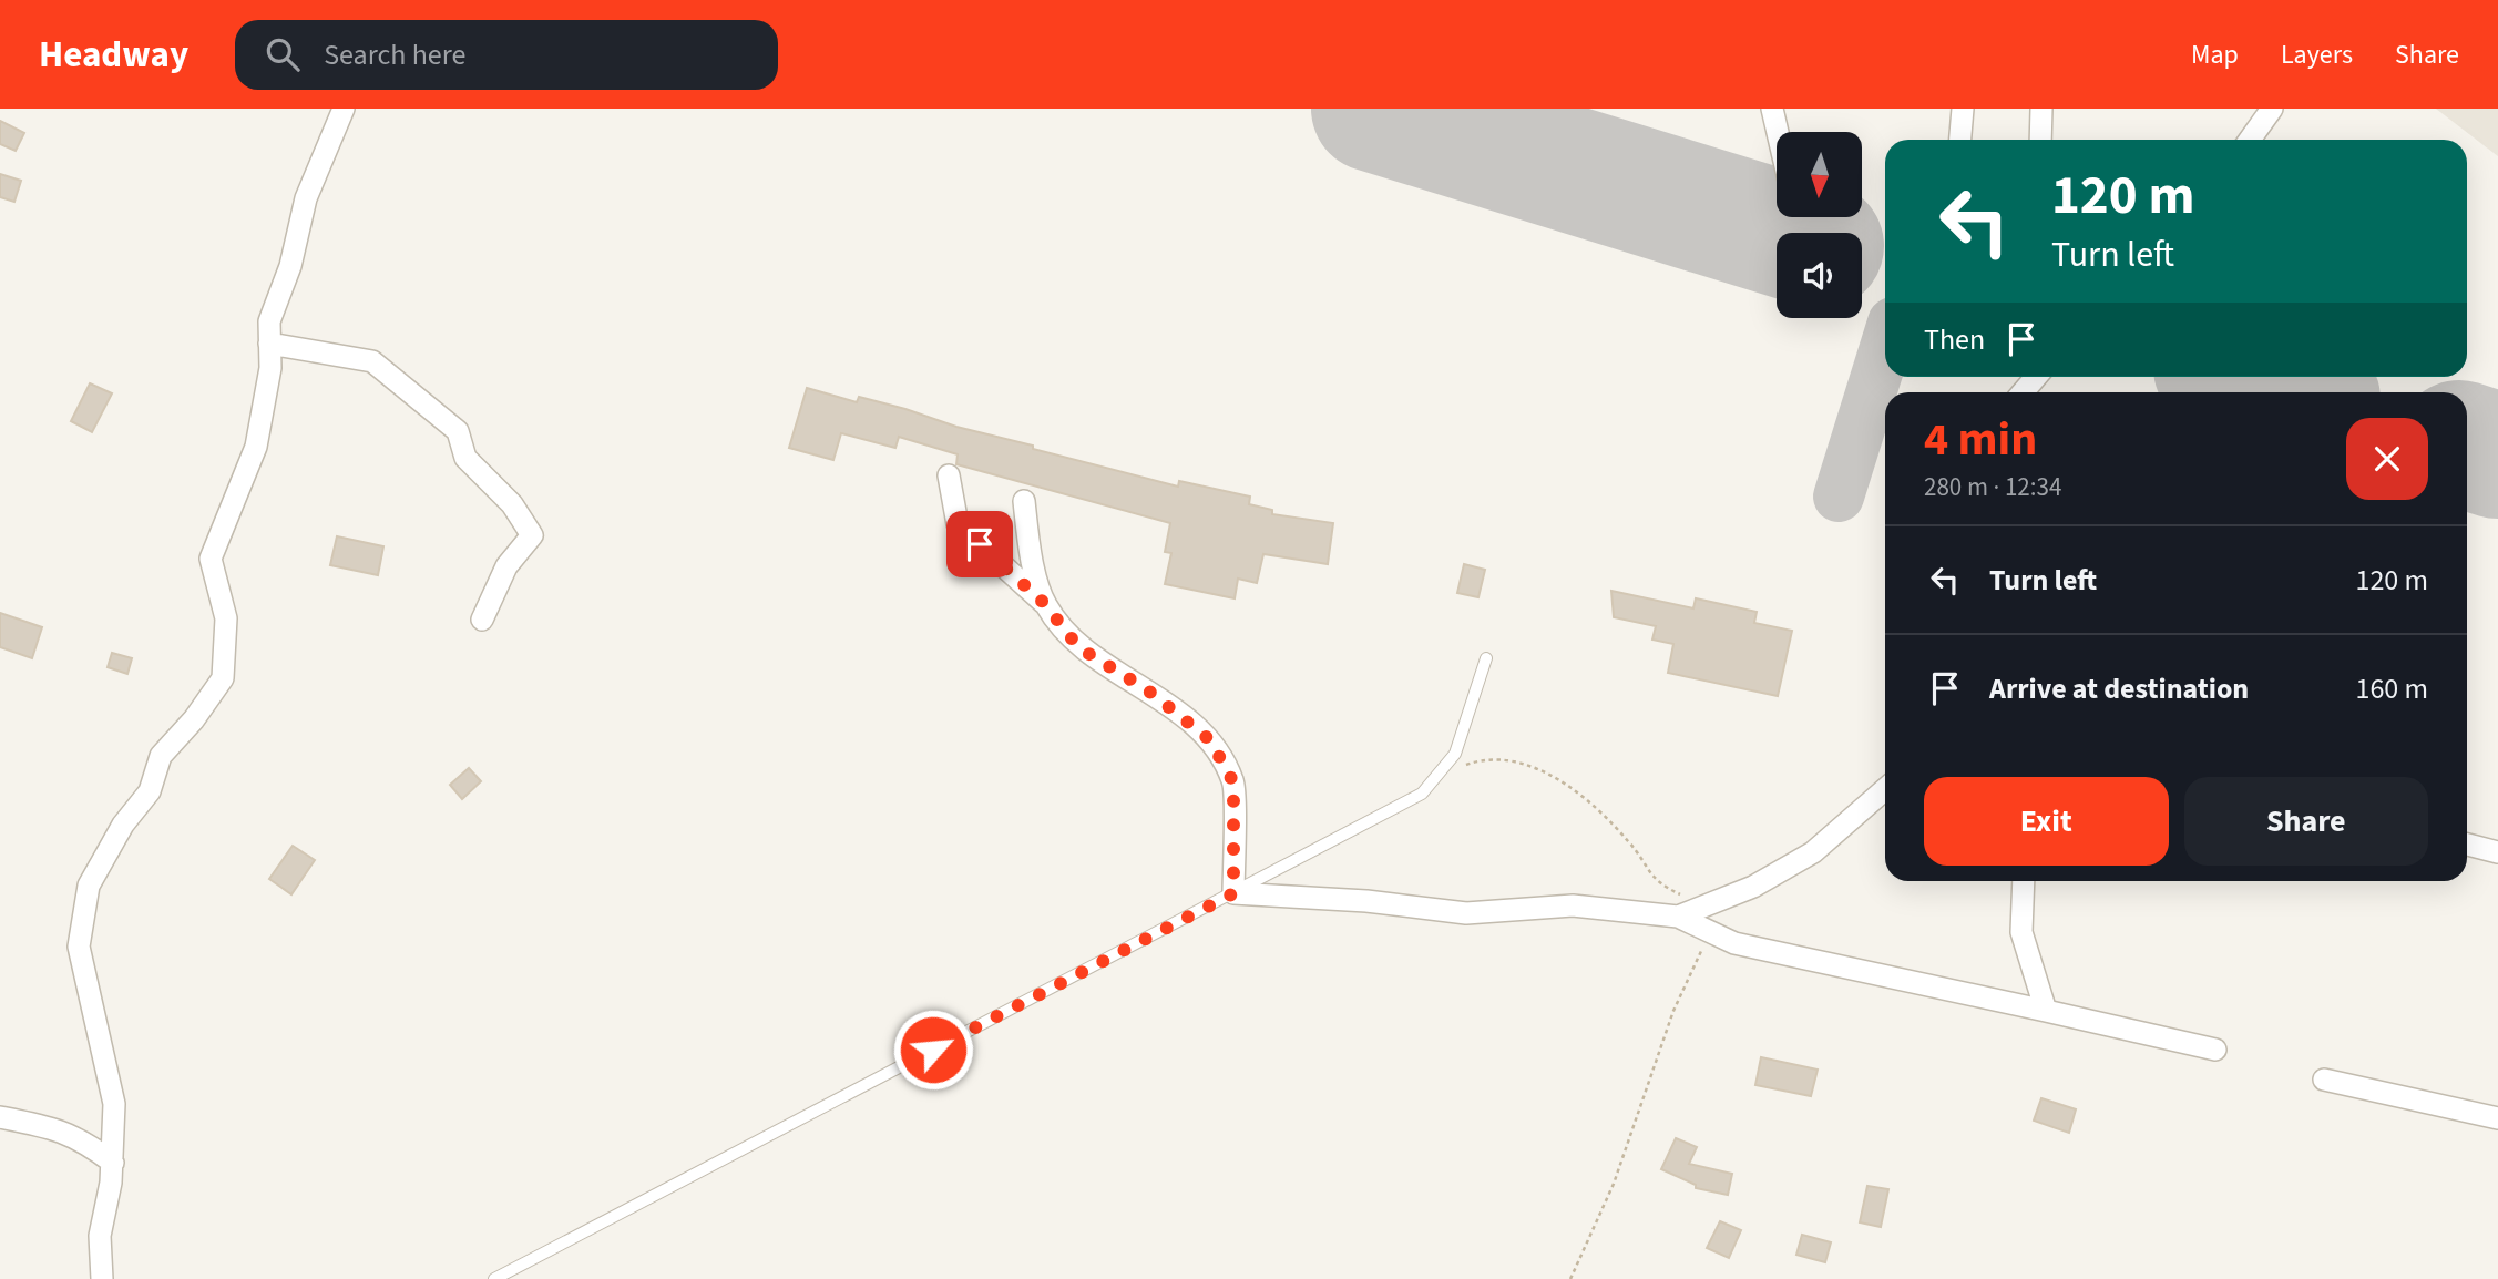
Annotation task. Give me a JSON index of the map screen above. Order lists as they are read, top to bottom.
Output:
{
  "north": "bottom",
  "page": {
    "header": "Headway",
    "search": "Search here",
    "nav": ["Map", "Layers", "Share"],
    "turn": ["120 m", "Turn left"],
    "then": "Then",
    "heading": ["4 min", "280 m · 12:34"],
    "list": [
      {
        "name": "Turn left",
        "value": "120 m"
      },
      {
        "name": "Arrive at destination",
        "value": "160 m"
      }
    ],
    "buttons": ["Exit", "Share"]
  }
}
